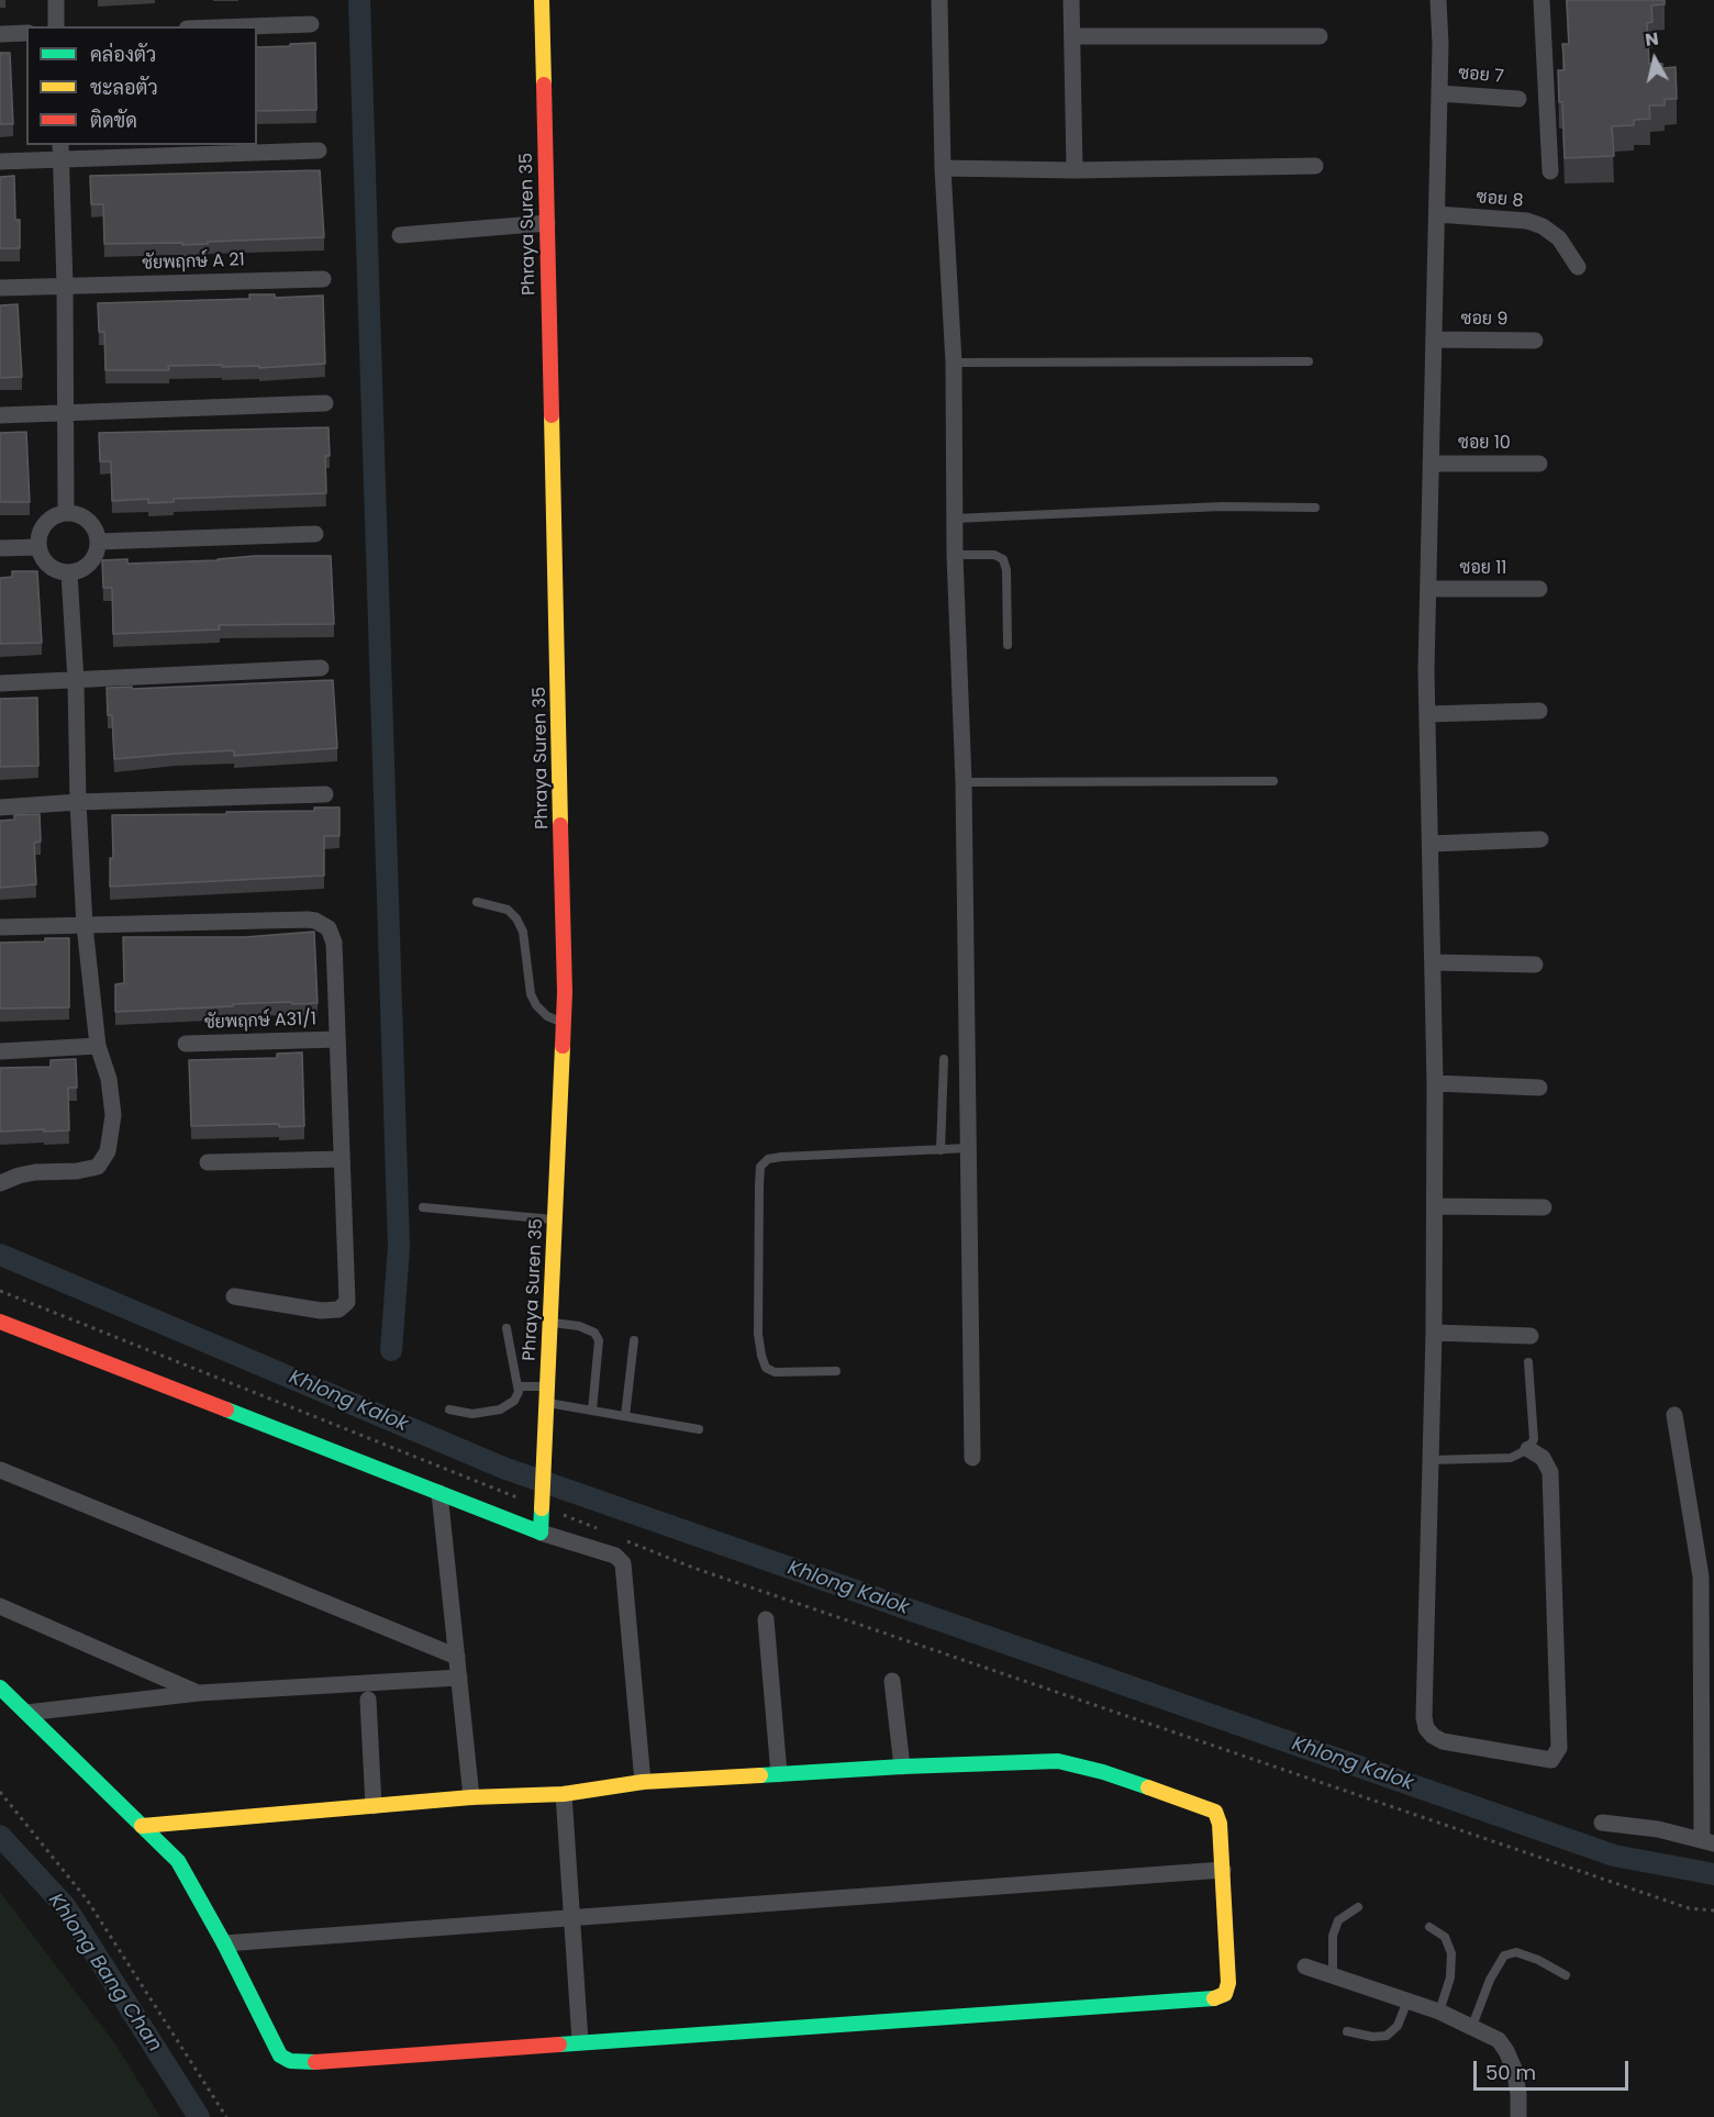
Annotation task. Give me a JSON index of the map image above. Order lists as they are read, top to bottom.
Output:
{
  "streets": {
    "street": [
      "ซอย 7",
      "ซอย 8",
      "Phraya Suren 35",
      "ชัยพฤกษ์ A 21",
      "ซอย 9",
      "ซอย 10",
      "ซอย 11",
      "ชัยพฤกษ์ A31/1"
    ]
  },
  "water": ["Khlong Kalok", "Khlong Bang Chan"],
  "legend": ["คล่องตัว", "ชะลอตัว", "ติดขัด"],
  "scale_bar": "50 m",
  "north": "top"
}
